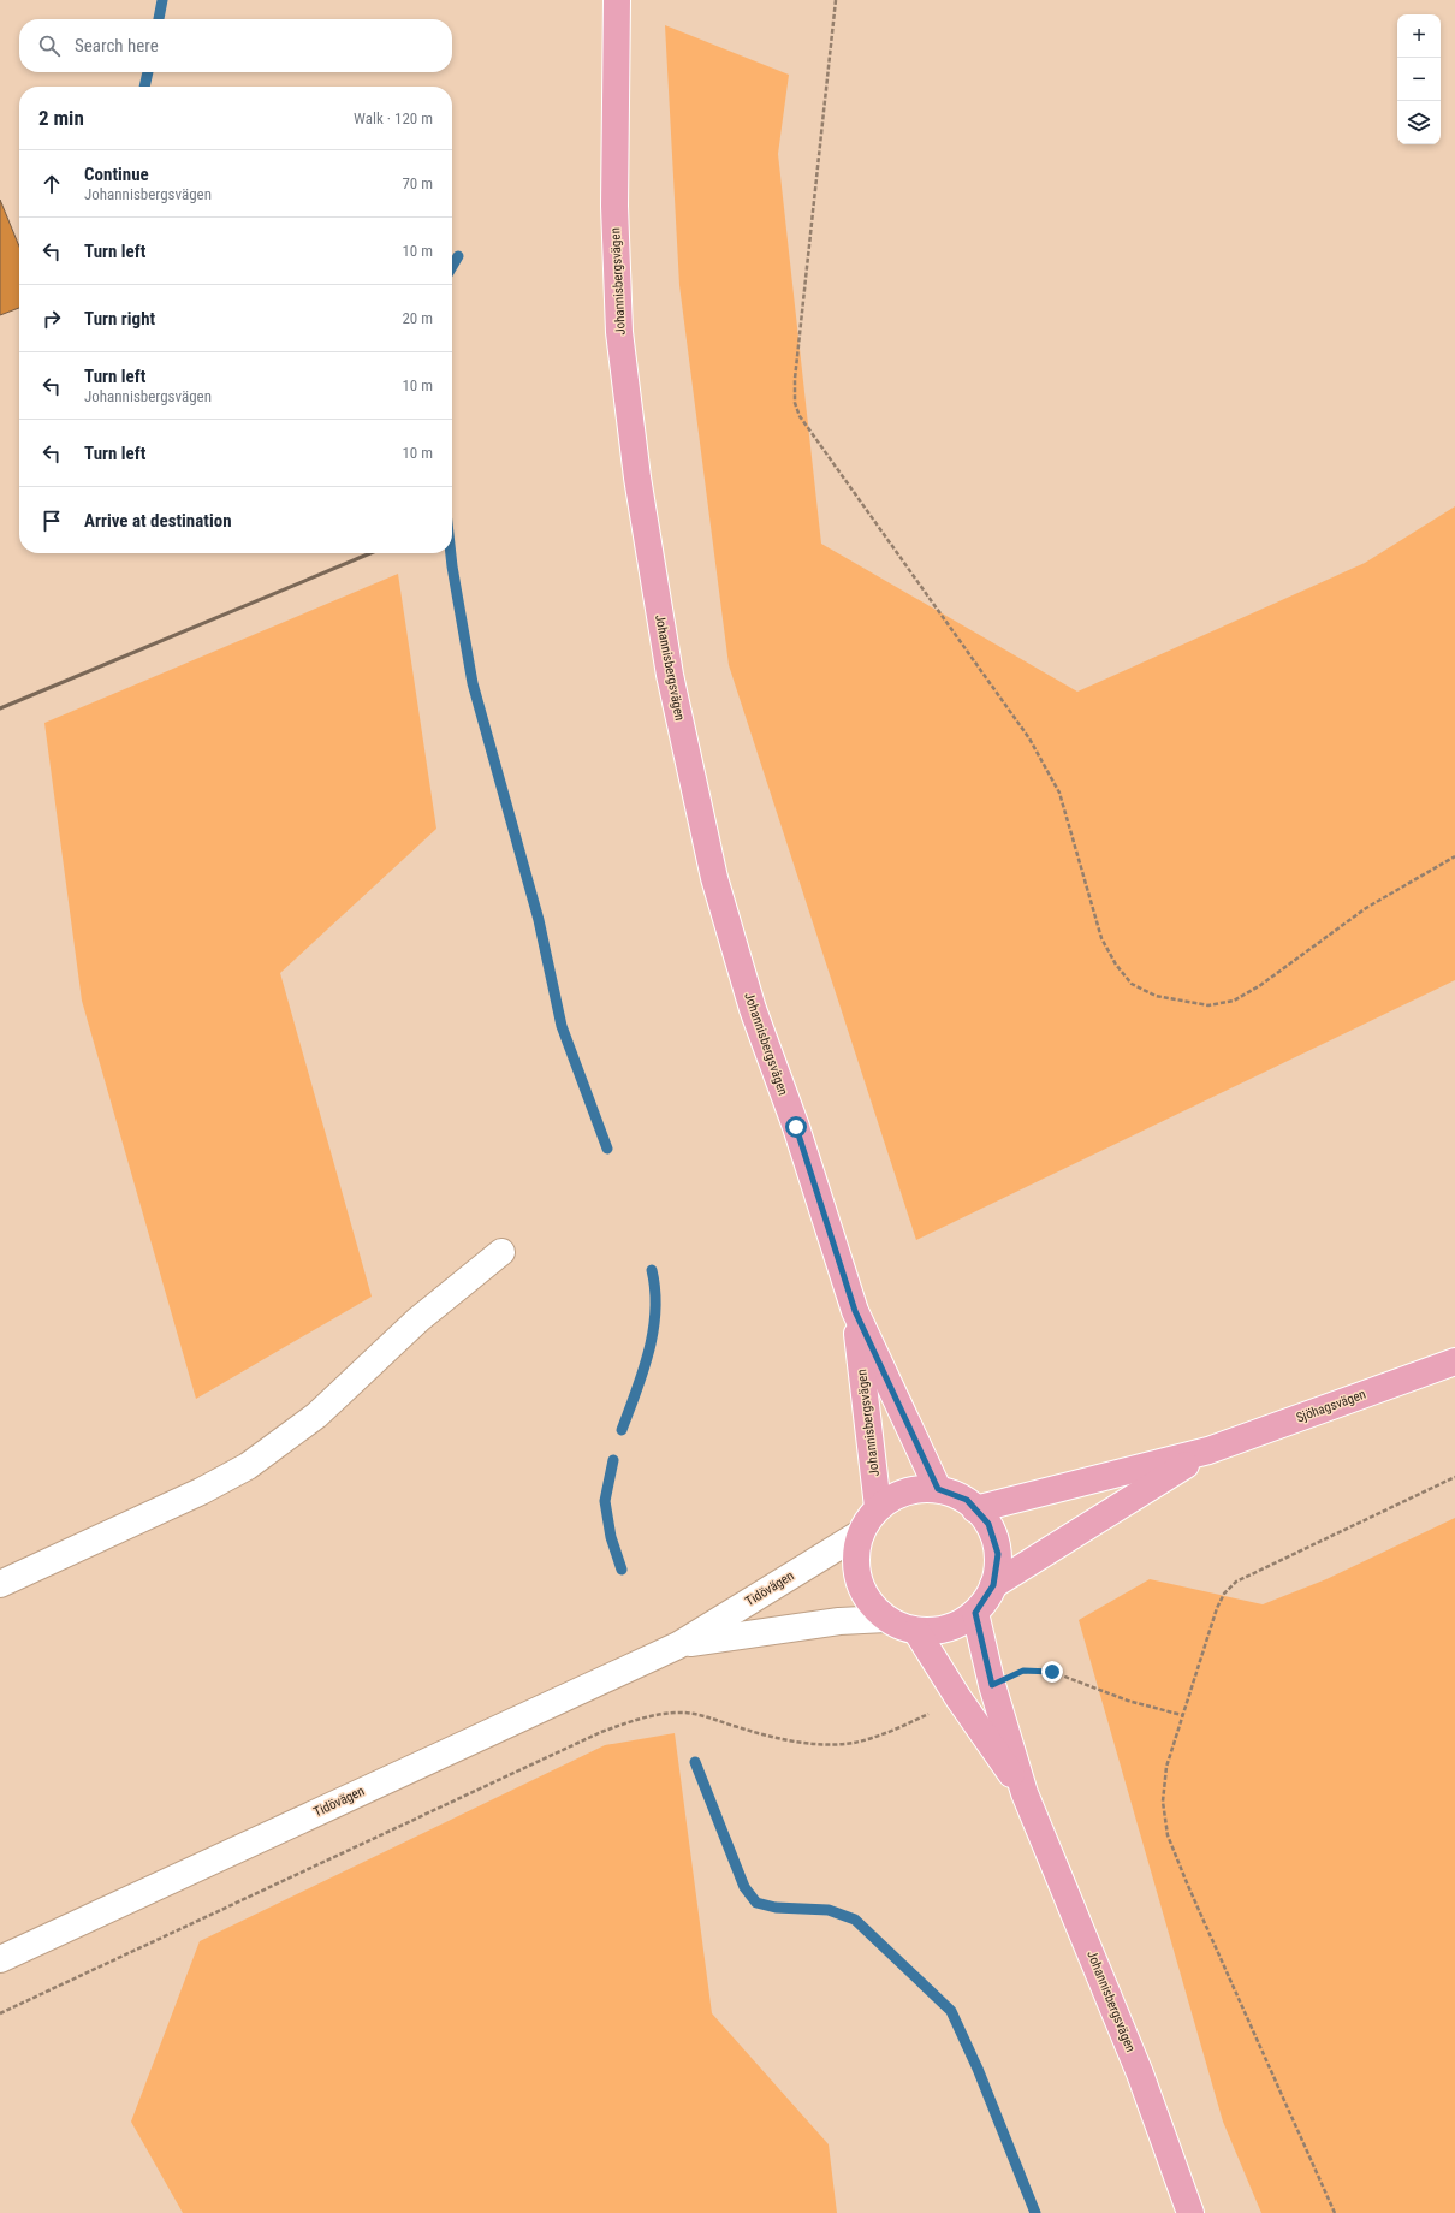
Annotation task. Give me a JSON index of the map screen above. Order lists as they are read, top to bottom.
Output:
{
  "streets": {
    "main road": ["Johannisbergsvägen", "Sjöhagsvägen"],
    "street": ["Tidövägen"]
  },
  "crossings": [
    ["Johannisbergsvägen", "Sjöhagsvägen"],
    ["Johannisbergsvägen", "Tidövägen"],
    ["Sjöhagsvägen", "Tidövägen"]
  ],
  "page": {
    "map_buttons": ["+", "−"],
    "search": "Search here",
    "heading": ["2 min", "Walk · 120 m"],
    "list": [
      ["Continue", "Johannisbergsvägen", "70 m"],
      ["Turn left", "10 m"],
      ["Turn right", "20 m"],
      ["Turn left", "Johannisbergsvägen", "10 m"],
      ["Turn left", "10 m"],
      "Arrive at destination"
    ]
  }
}
